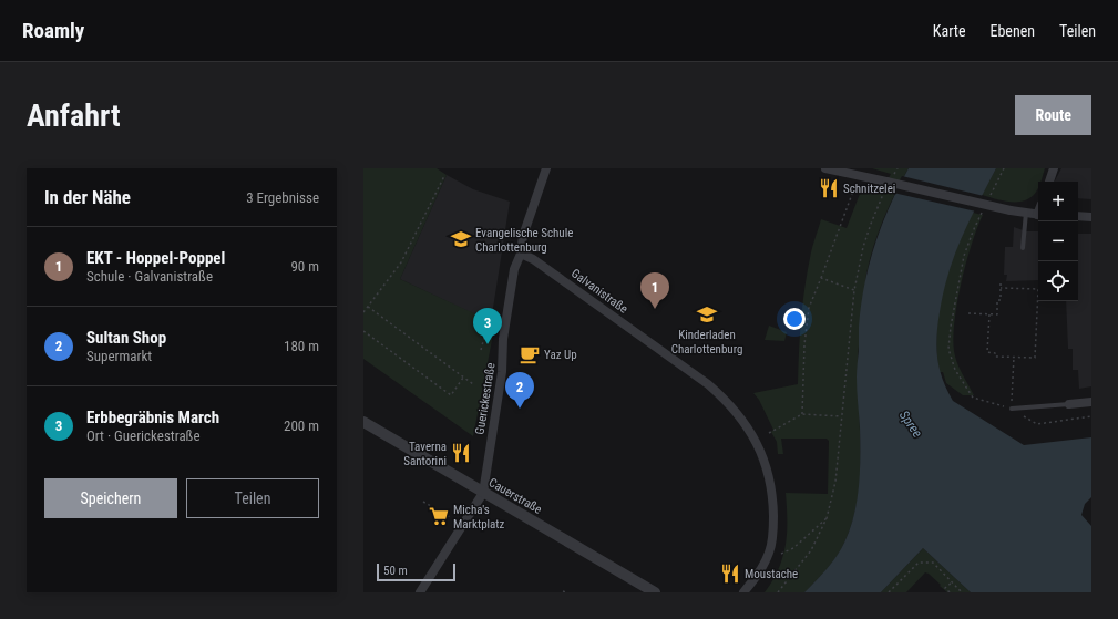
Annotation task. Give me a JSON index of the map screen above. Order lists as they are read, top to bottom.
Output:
{
  "streets": {
    "street": ["Galvanistraße", "Guerickestraße", "Cauerstraße"]
  },
  "crossings": [
    ["Galvanistraße", "Guerickestraße"],
    ["Guerickestraße", "Cauerstraße"]
  ],
  "water": ["Spree"],
  "places": {
    "restaurant": ["Schnitzelei", "Taverna Santorini", "Moustache"],
    "school or university": ["Evangelische Schule Charlottenburg", "Kinderladen Charlottenburg"],
    "cafe": ["Yaz Up"],
    "supermarket": ["Micha's Marktplatz"]
  },
  "scale_bar": "50 m",
  "page": {
    "header": "Roamly",
    "nav": ["Karte", "Ebenen", "Teilen"],
    "buttons": [
      "Route",
      ["Speichern", "Teilen"]
    ],
    "title": "Anfahrt",
    "heading": ["In der Nähe", "3 Ergebnisse"],
    "map_buttons": ["+", "−"],
    "list": [
      {
        "mark": "1",
        "name": "EKT - Hoppel-Poppel",
        "note": "Schule · Galvanistraße",
        "value": "90 m"
      },
      {
        "mark": "2",
        "name": "Sultan Shop",
        "note": "Supermarkt",
        "value": "180 m"
      },
      {
        "mark": "3",
        "name": "Erbbegräbnis March",
        "note": "Ort · Guerickestraße",
        "value": "200 m"
      }
    ],
    "pins": ["1", "3", "2"],
    "scale": "50 m"
  }
}
